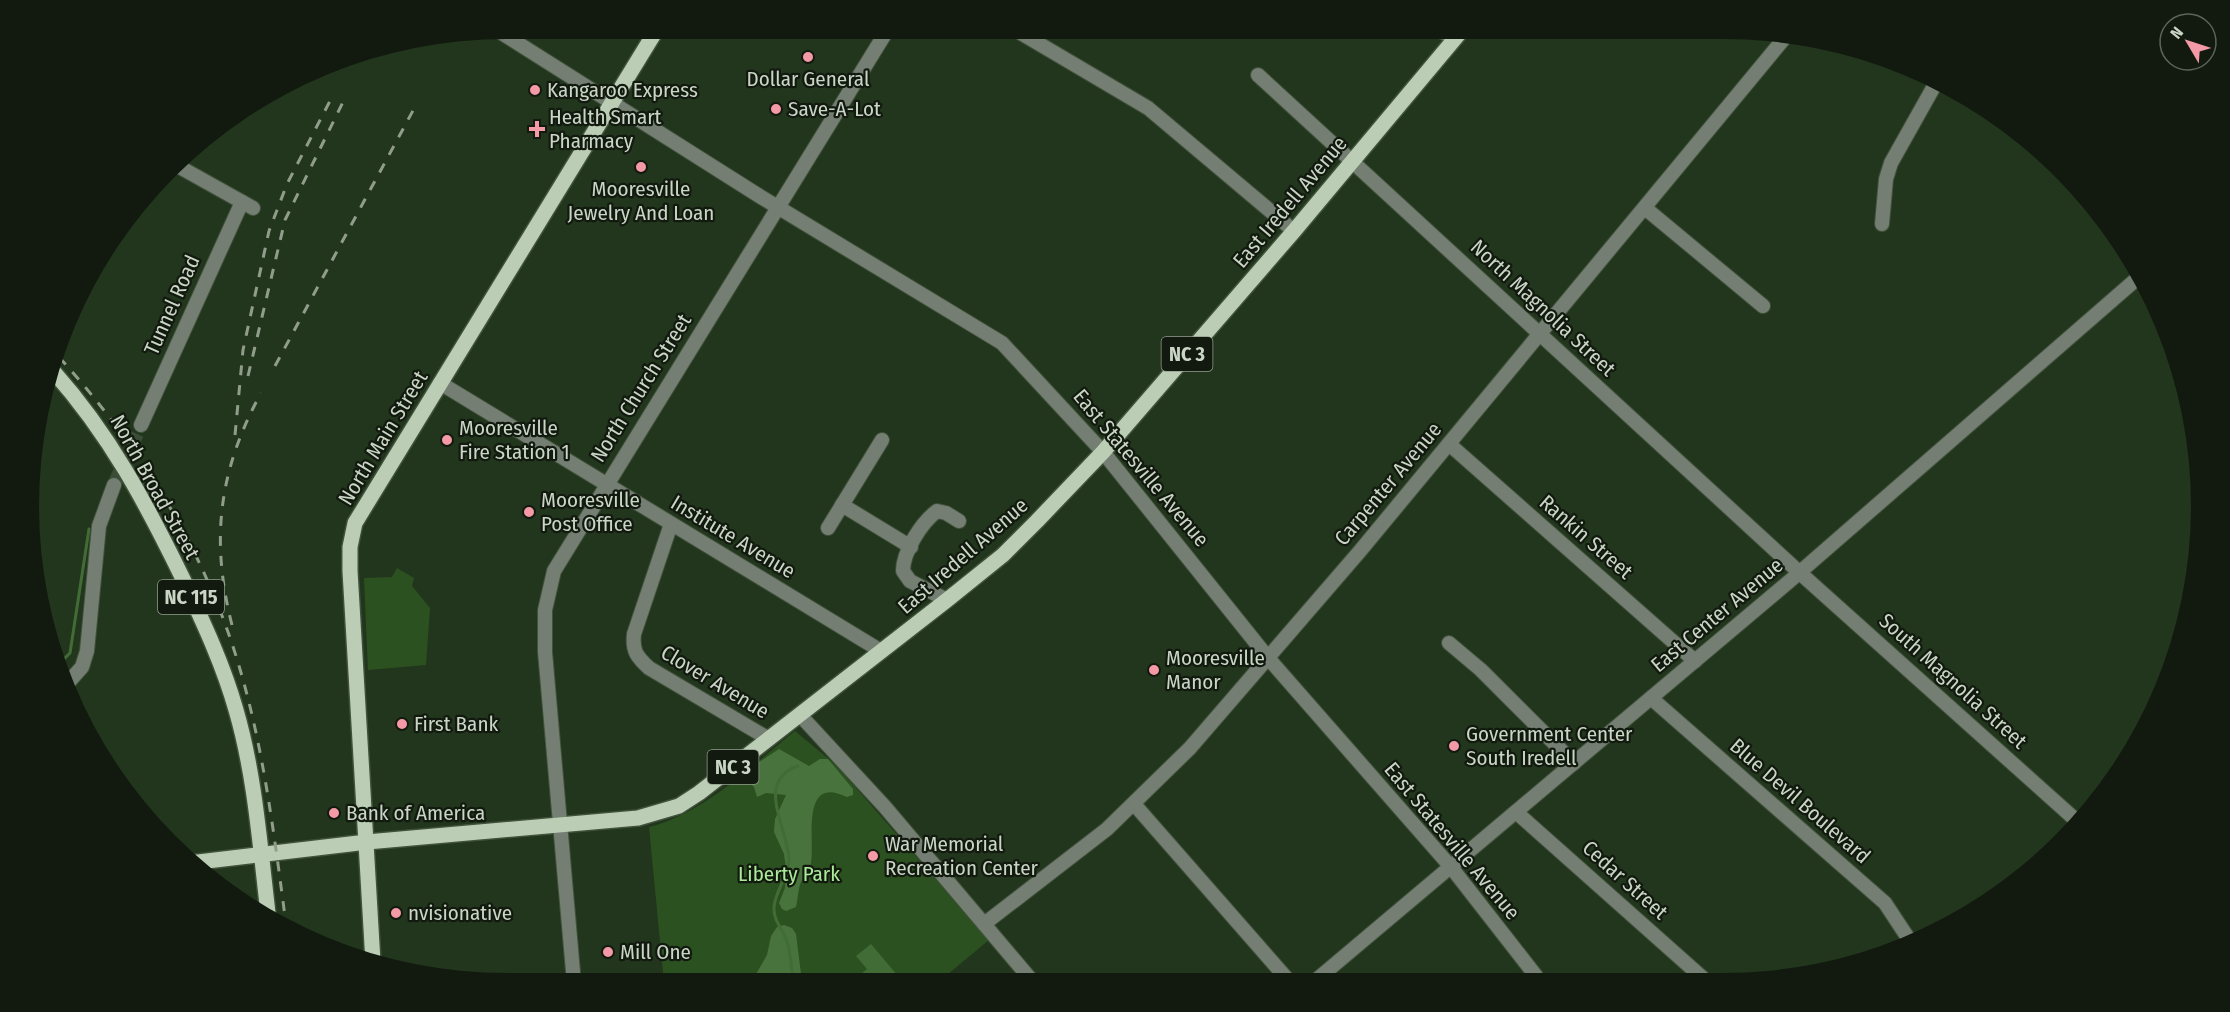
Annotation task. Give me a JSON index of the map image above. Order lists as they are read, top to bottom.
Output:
{
  "streets": {
    "main road": [
      "East Iredell Avenue",
      "NC 3",
      "North Main Street",
      "North Broad Street",
      "NC 115"
    ],
    "street": [
      "Tunnel Road",
      "North Magnolia Street",
      "North Church Street",
      "East Statesville Avenue",
      "Carpenter Avenue",
      "Institute Avenue",
      "Rankin Street",
      "East Center Avenue",
      "South Magnolia Street",
      "Clover Avenue",
      "Blue Devil Boulevard",
      "Cedar Street"
    ]
  },
  "crossings": [
    ["East Iredell Avenue", "North Magnolia Street"],
    ["East Iredell Avenue", "NC 3"],
    ["East Iredell Avenue", "North Church Street"],
    ["East Iredell Avenue", "North Main Street"],
    ["East Iredell Avenue", "East Statesville Avenue"],
    ["East Iredell Avenue", "Institute Avenue"],
    ["East Iredell Avenue", "Clover Avenue"],
    ["North Magnolia Street", "Carpenter Avenue"],
    ["North Magnolia Street", "East Center Avenue"],
    ["North Magnolia Street", "South Magnolia Street"],
    ["NC 3", "North Main Street"],
    ["NC 3", "North Broad Street"],
    ["North Church Street", "East Statesville Avenue"],
    ["North Church Street", "Institute Avenue"],
    ["North Main Street", "East Statesville Avenue"],
    ["North Main Street", "Institute Avenue"],
    ["East Statesville Avenue", "Carpenter Avenue"],
    ["East Statesville Avenue", "East Center Avenue"],
    ["Carpenter Avenue", "Rankin Street"],
    ["Institute Avenue", "Clover Avenue"],
    ["Rankin Street", "East Center Avenue"],
    ["East Center Avenue", "South Magnolia Street"],
    ["East Center Avenue", "Blue Devil Boulevard"],
    ["East Center Avenue", "Cedar Street"]
  ],
  "parks": ["Liberty Park"],
  "places": {
    "other": [
      "Dollar General",
      "Kangaroo Express",
      "Save-A-Lot",
      "Mooresville Jewelry And Loan",
      "Mooresville Fire Station 1",
      "Mooresville Post Office",
      "Mooresville Manor",
      "First Bank",
      "Government Center South Iredell",
      "Bank of America",
      "War Memorial Recreation Center",
      "nvisionative",
      "Mill One"
    ],
    "health": ["Health Smart Pharmacy"]
  },
  "north": "top left"
}
